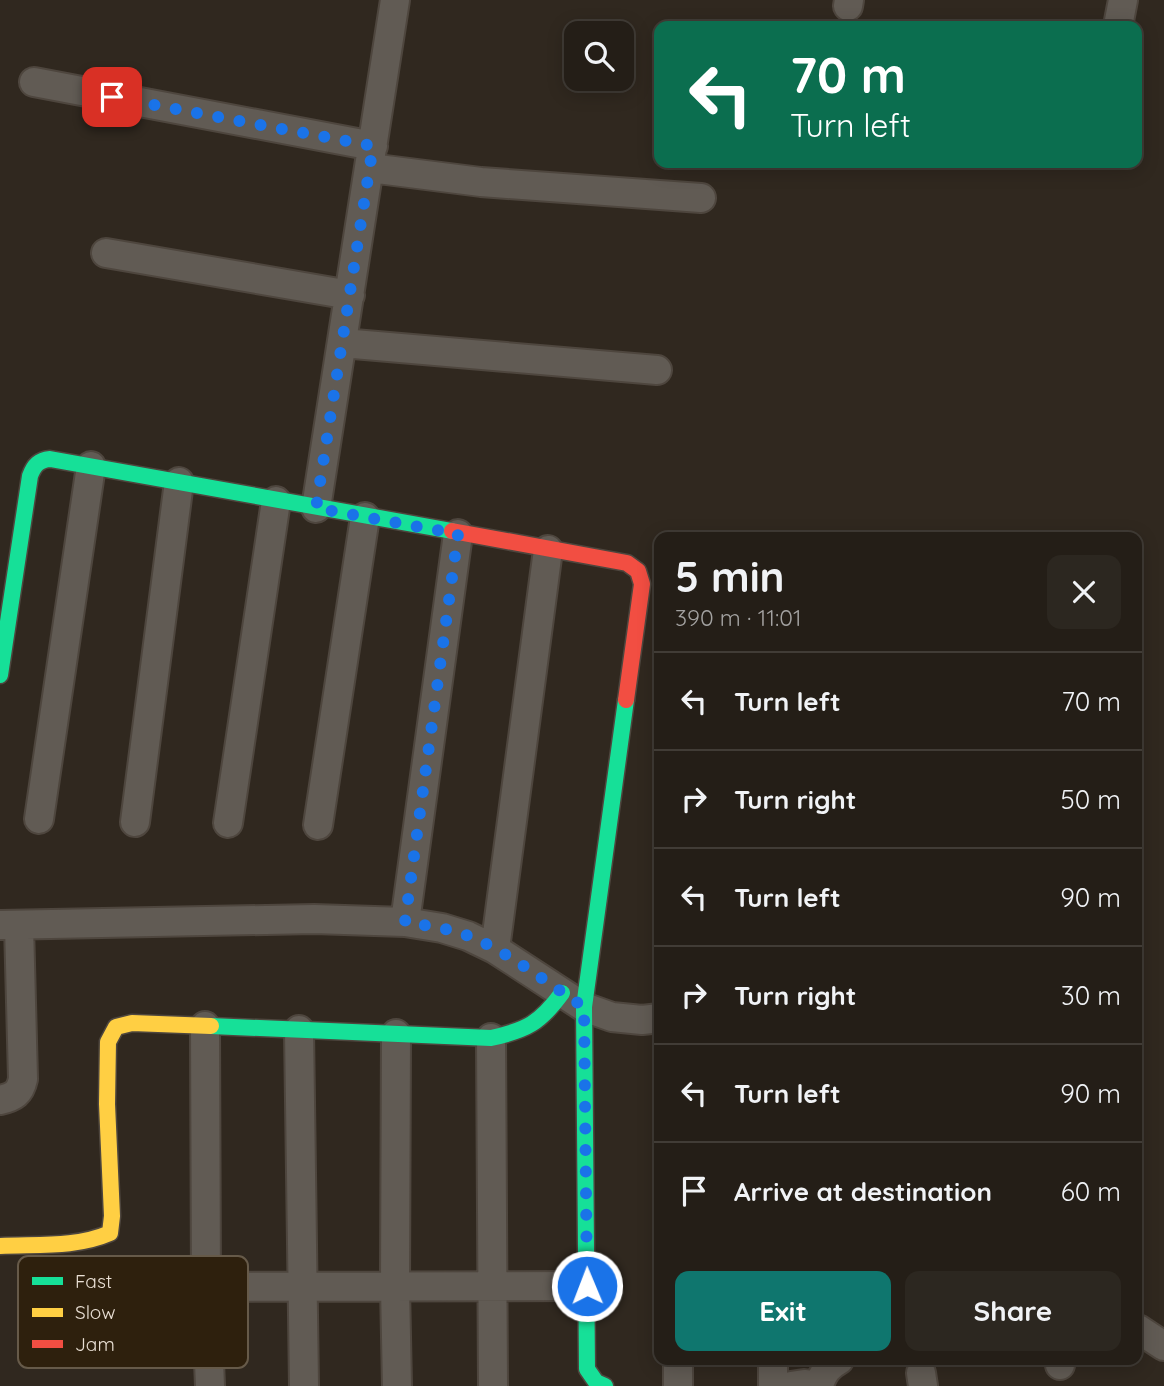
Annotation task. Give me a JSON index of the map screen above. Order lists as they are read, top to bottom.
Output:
{
  "legend": ["Fast", "Slow", "Jam"],
  "page": {
    "turn": ["70 m", "Turn left"],
    "heading": ["5 min", "390 m · 11:01"],
    "list": [
      {
        "name": "Turn left",
        "value": "70 m"
      },
      {
        "name": "Turn right",
        "value": "50 m"
      },
      {
        "name": "Turn left",
        "value": "90 m"
      },
      {
        "name": "Turn right",
        "value": "30 m"
      },
      {
        "name": "Turn left",
        "value": "90 m"
      },
      {
        "name": "Arrive at destination",
        "value": "60 m"
      }
    ],
    "buttons": ["Exit", "Share"]
  }
}
